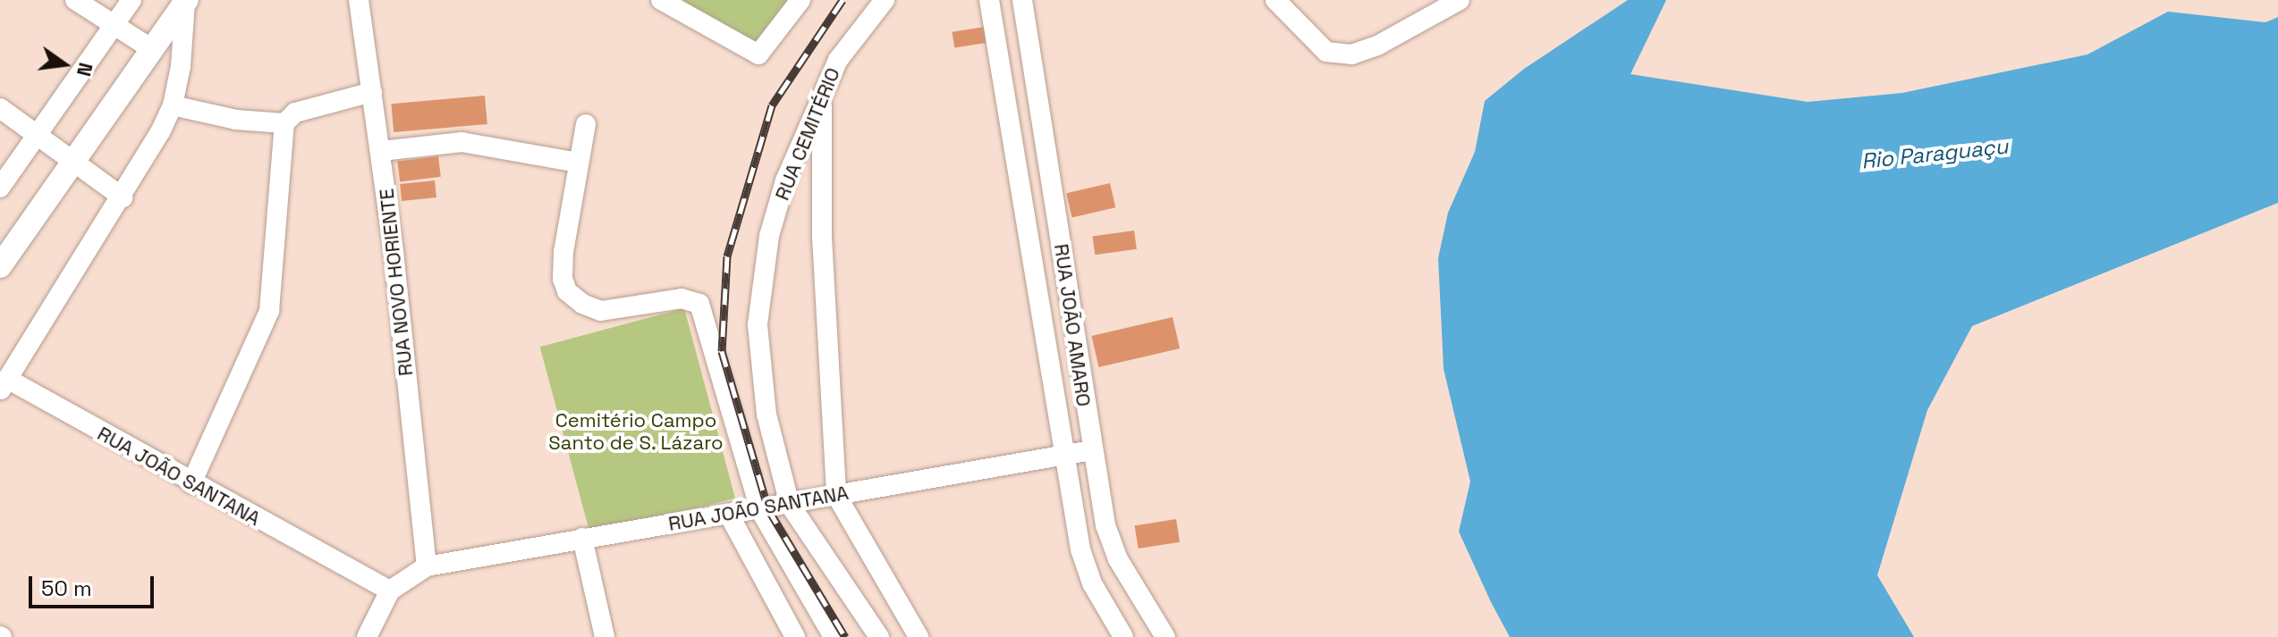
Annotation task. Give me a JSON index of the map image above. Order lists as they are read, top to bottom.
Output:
{
  "streets": {
    "street": [
      "RUA CEMITÉRIO",
      "RUA NOVO HORIENTE",
      "RUA JOÃO AMARO",
      "RUA JOÃO SANTANA"
    ]
  },
  "crossings": [
    ["RUA CEMITÉRIO", "RUA JOÃO SANTANA"],
    ["RUA NOVO HORIENTE", "RUA JOÃO SANTANA"],
    ["RUA JOÃO AMARO", "RUA JOÃO SANTANA"]
  ],
  "water": ["Rio Paraguaçu"],
  "parks": ["Cemitério Campo Santo de S. Lázaro"],
  "scale_bar": "50 m",
  "north": "right"
}
